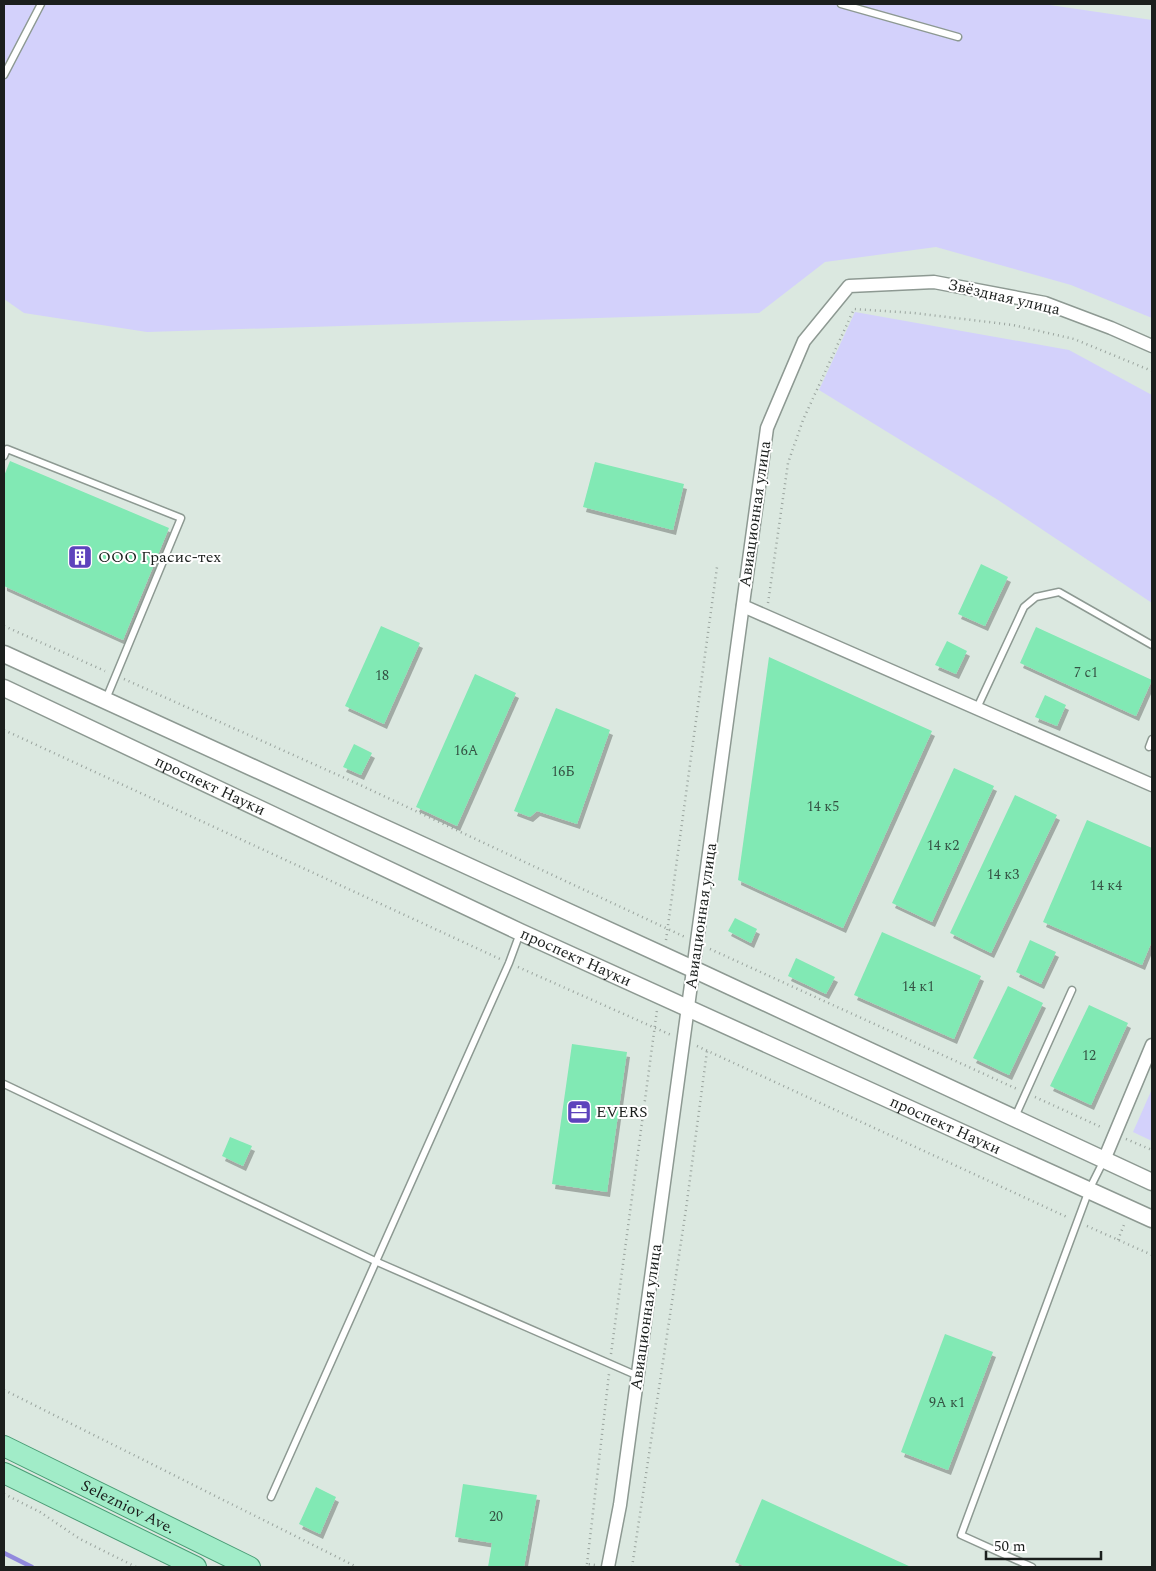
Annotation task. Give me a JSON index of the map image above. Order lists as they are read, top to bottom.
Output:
{
  "streets": {
    "main road": ["Selezniov Ave."],
    "street": ["Звёздная улица", "Авиационная улица", "проспект Науки"]
  },
  "crossings": [
    ["Звёздная улица", "Авиационная улица"],
    ["Авиационная улица", "проспект Науки"]
  ],
  "places": {
    "building": ["ООО Грасис-тех"],
    "office": ["EVERS"]
  },
  "house_numbers": [
    "7 с1",
    "18",
    "16А",
    "16Б",
    "14 к5",
    "14 к2",
    "14 к3",
    "14 к4",
    "14 к1",
    "12",
    "9А к1",
    "20"
  ],
  "scale_bar": "50 m"
}
